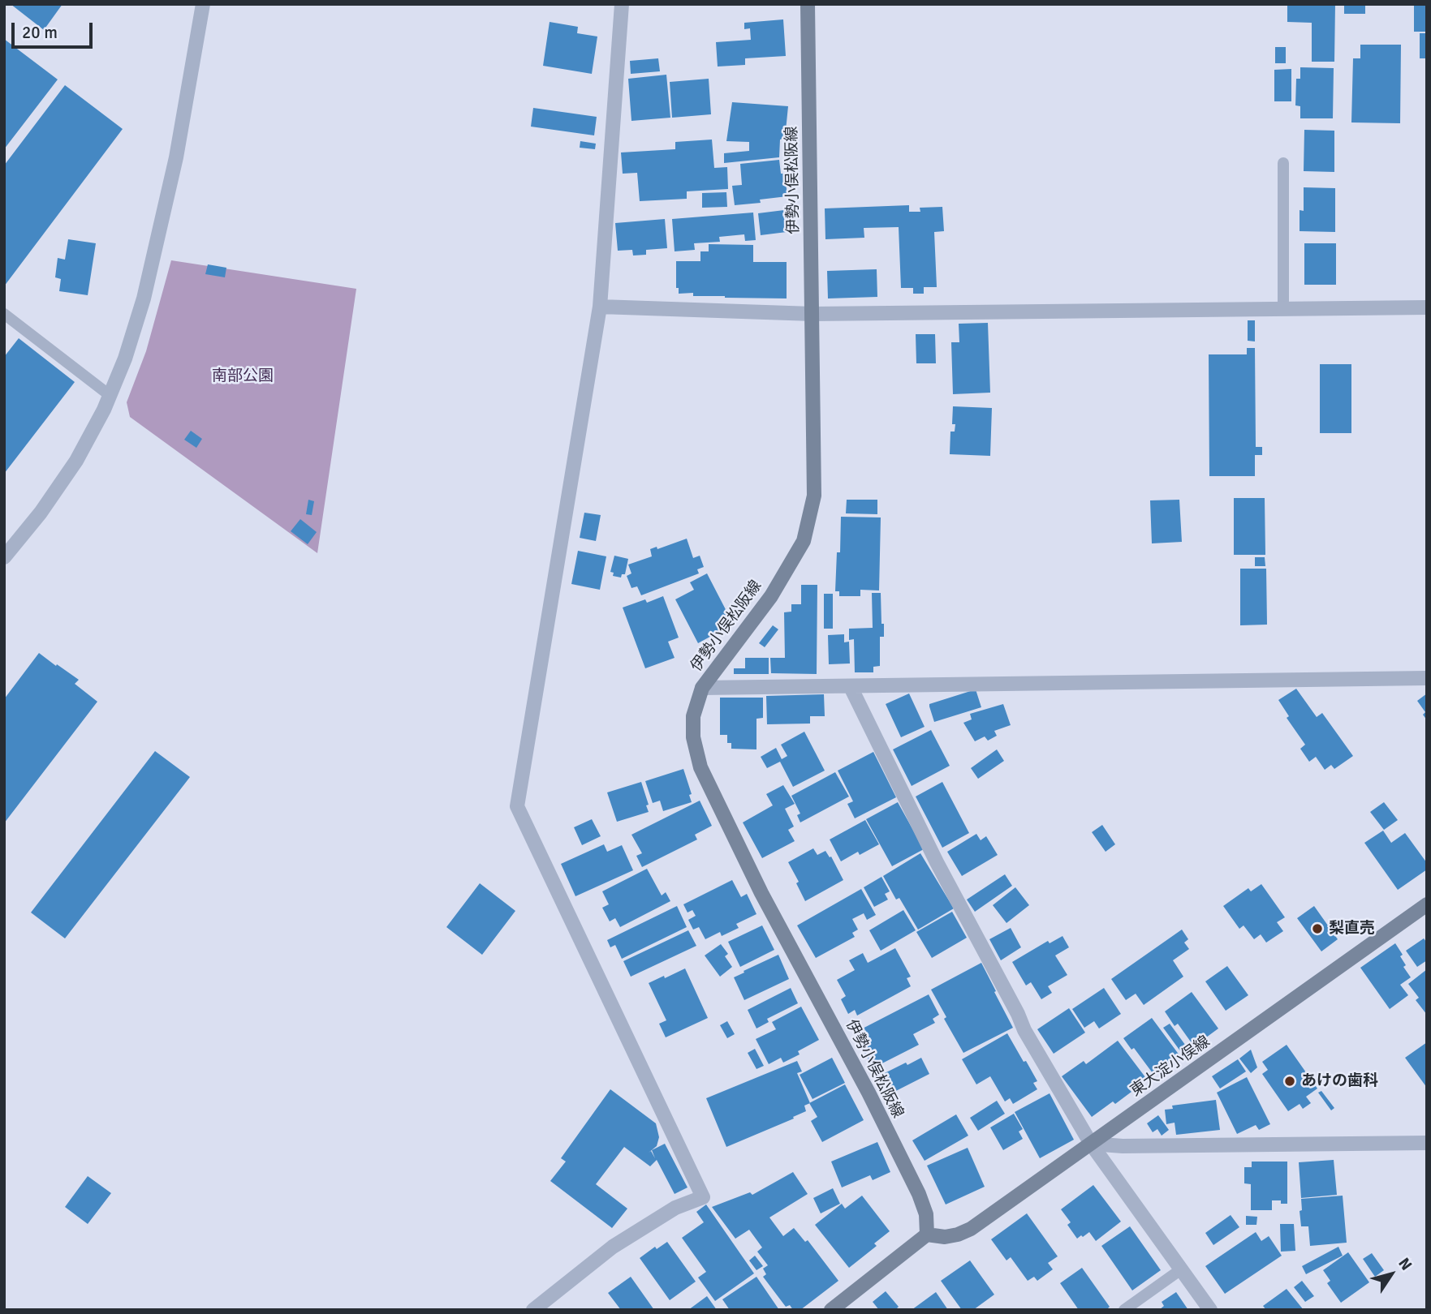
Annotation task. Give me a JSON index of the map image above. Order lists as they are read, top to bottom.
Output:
{
  "streets": {
    "main road": ["伊勢小俣松阪線", "東大淀小俣線"]
  },
  "crossings": [
    ["伊勢小俣松阪線", "東大淀小俣線"]
  ],
  "parks": ["南部公園"],
  "places": ["梨直売", "あけの歯科"],
  "scale_bar": "20 m",
  "north": "top right"
}
